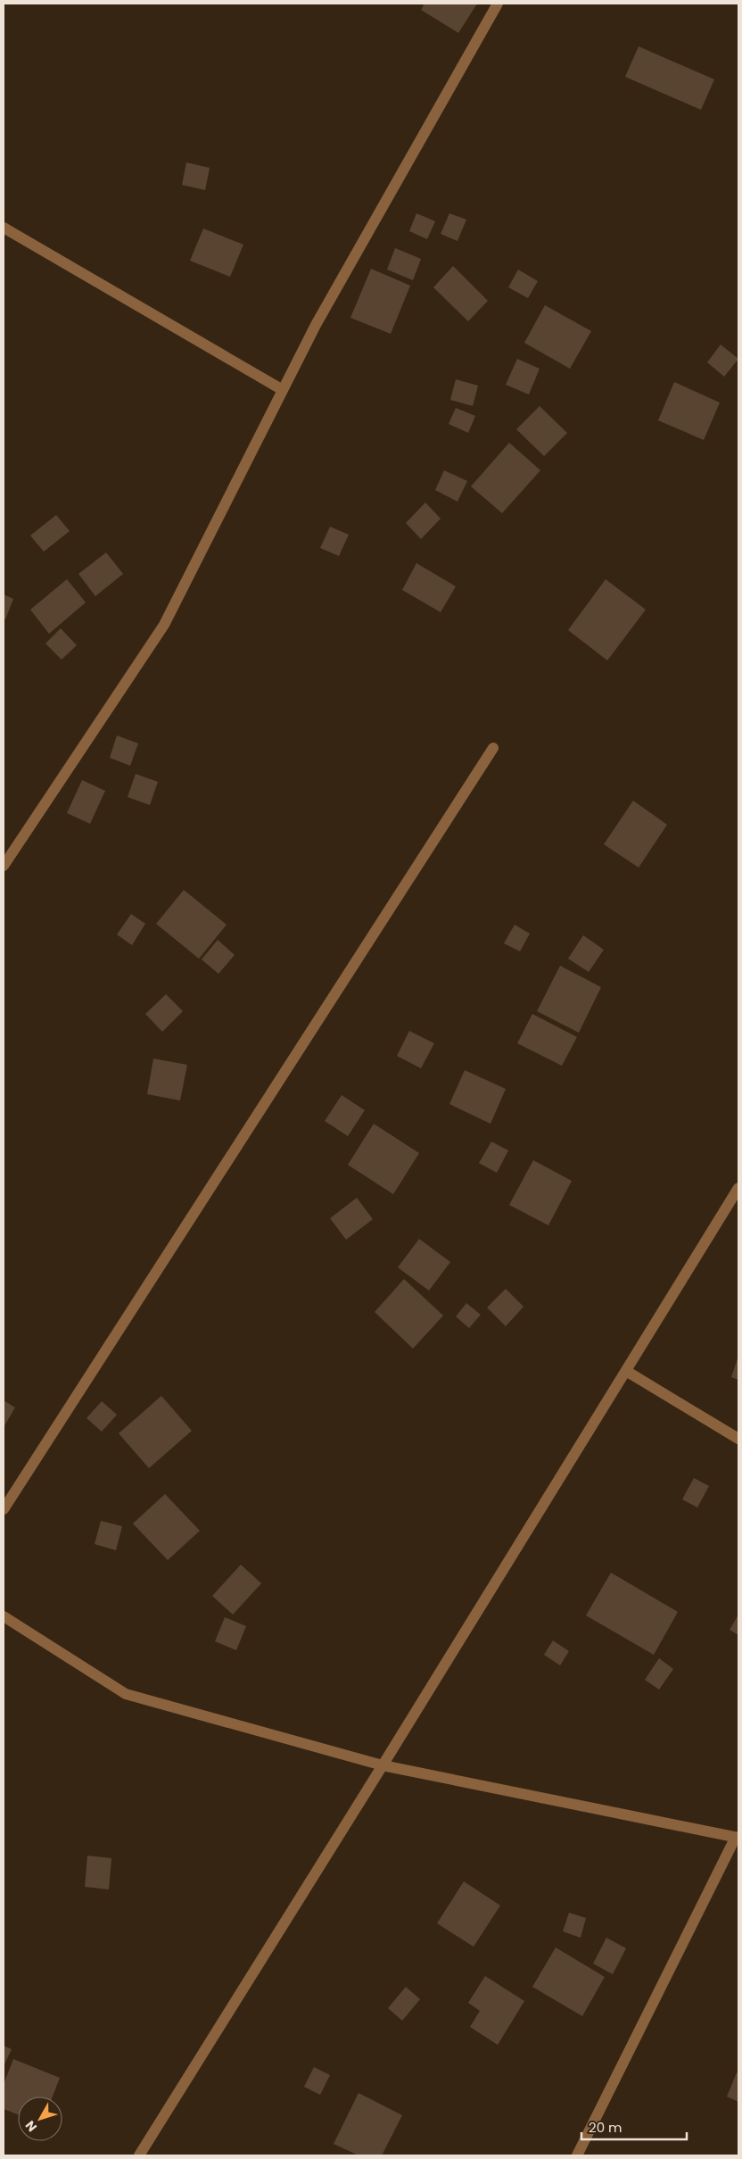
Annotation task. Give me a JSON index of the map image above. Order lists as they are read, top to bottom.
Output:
{
  "scale_bar": "20 m",
  "north": "bottom left"
}
